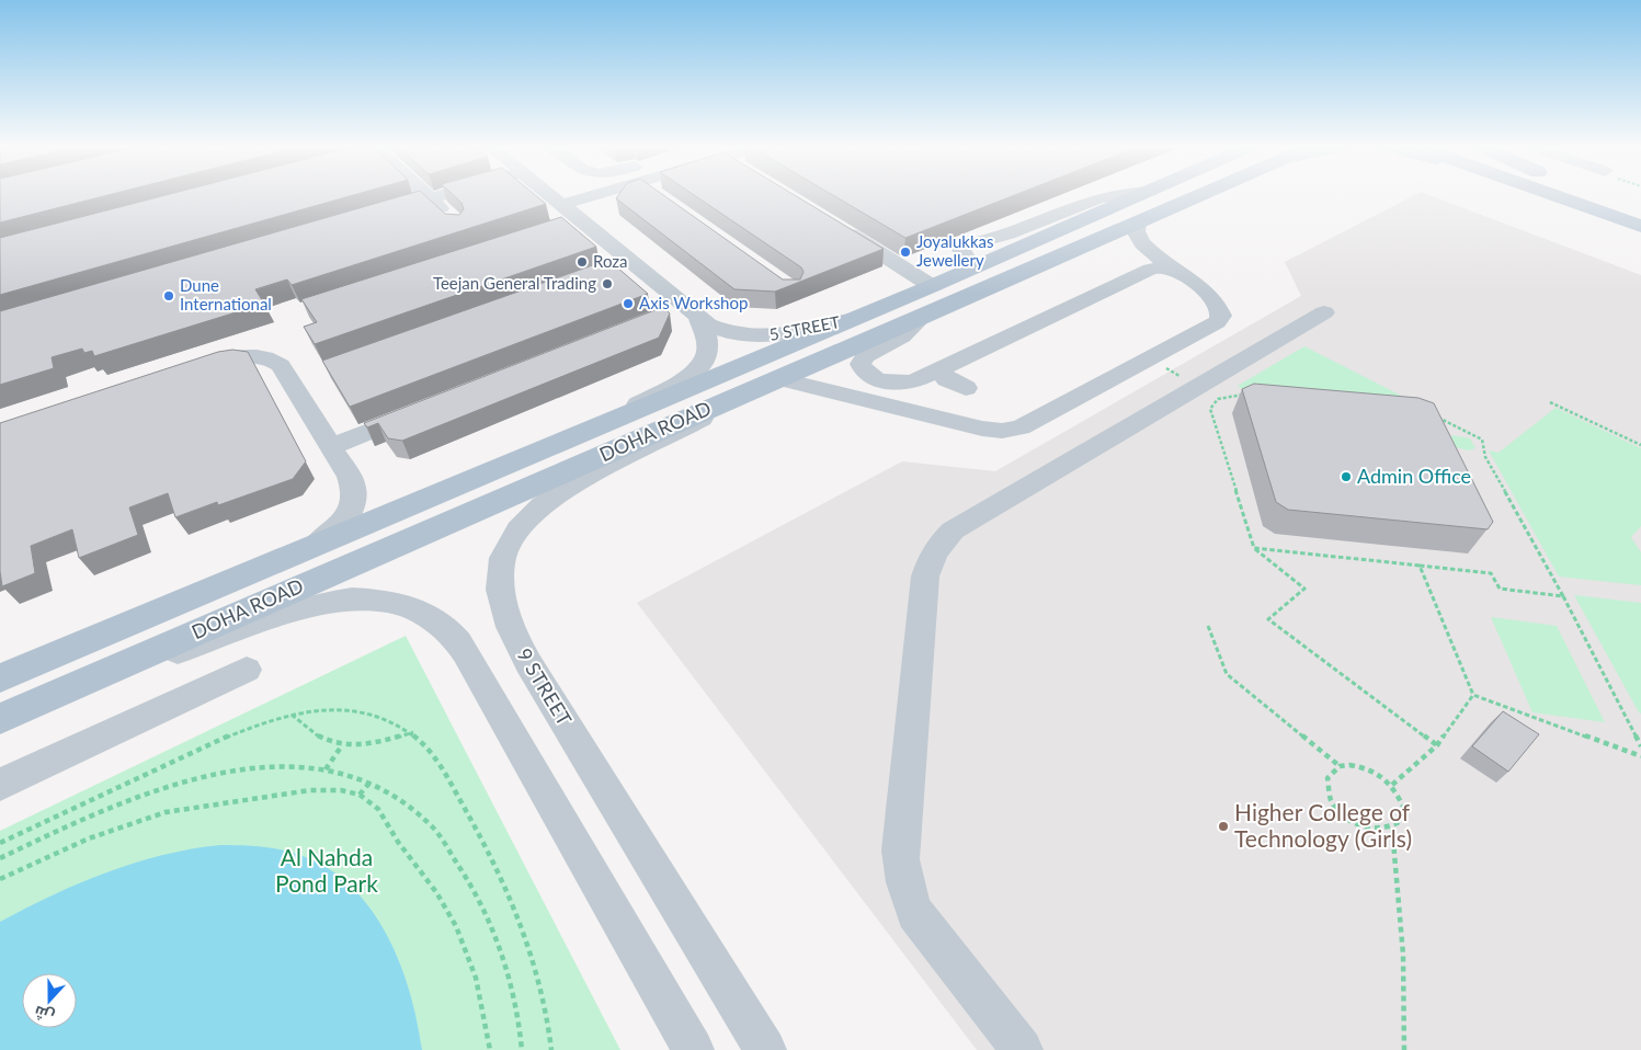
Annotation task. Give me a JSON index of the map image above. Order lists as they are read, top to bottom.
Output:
{
  "streets": {
    "main road": ["DOHA ROAD"],
    "street": ["5 STREET", "9 STREET"]
  },
  "crossings": [
    ["5 STREET", "DOHA ROAD"],
    ["DOHA ROAD", "9 STREET"]
  ],
  "parks": ["Al Nahda Pond Park"],
  "places": [
    "Joyalukkas Jewellery",
    "Roza",
    "Teejan General Trading",
    "Dune International",
    "Axis Workshop",
    "Admin Office",
    "Higher College of Technology (Girls)"
  ],
  "north": "bottom"
}
